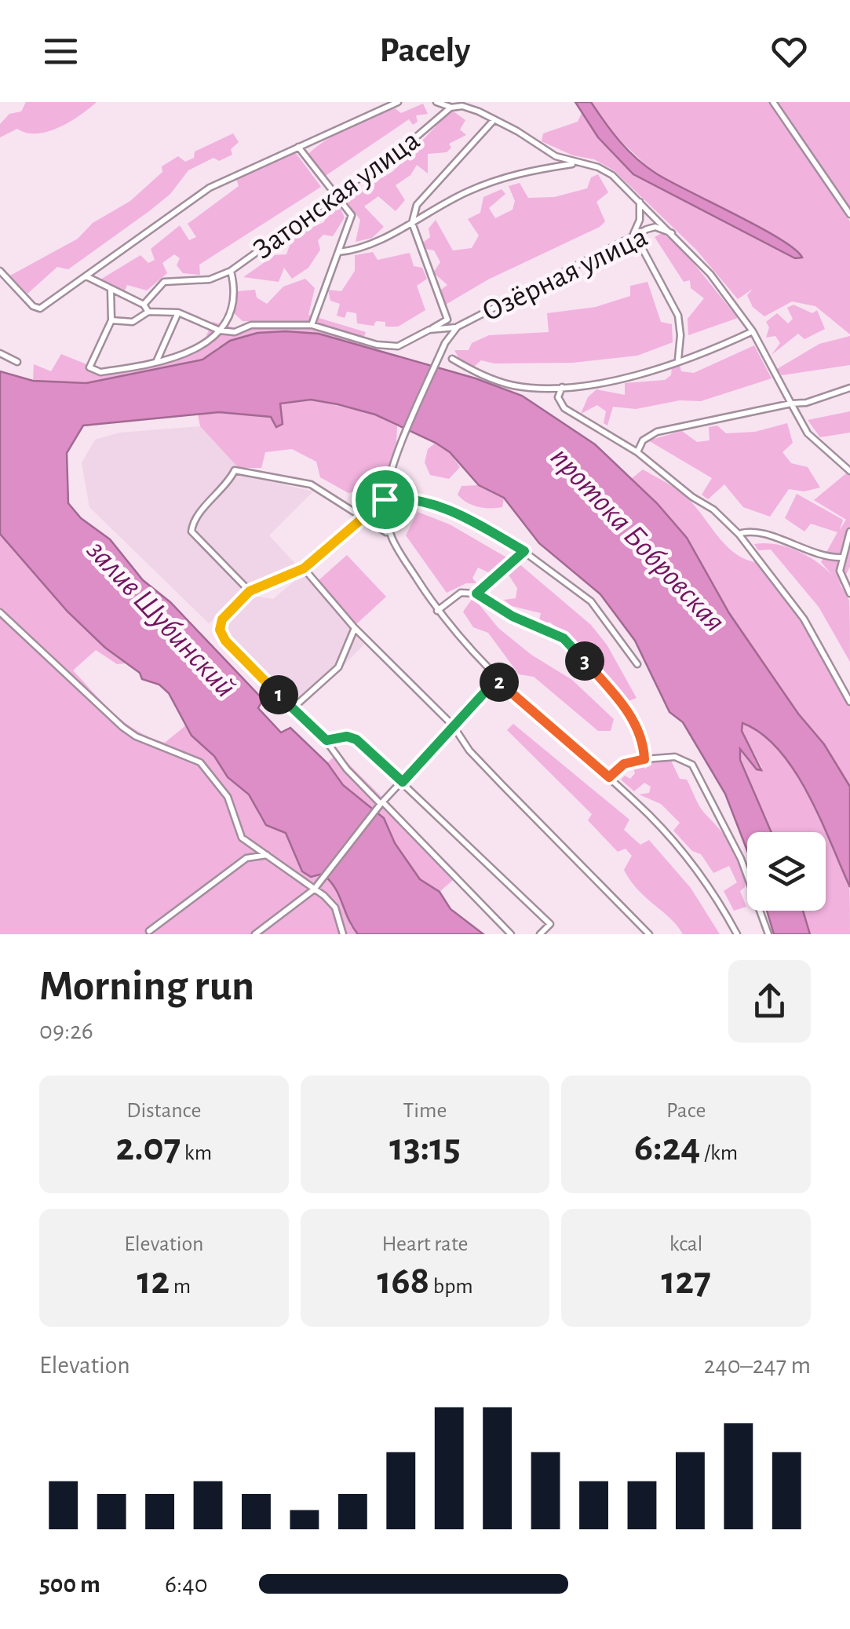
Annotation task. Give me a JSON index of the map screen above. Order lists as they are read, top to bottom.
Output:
{
  "streets": {
    "street": ["Затонская улица", "Озёрная улица"]
  },
  "water": ["протока Бобровская", "залив Шубинский"],
  "page": {
    "header": "Pacely",
    "pins": ["3", "2", "1"],
    "heading": ["Morning run", "09:26"],
    "stats": [
      ["Distance", "2.07 km"],
      ["Time", "13:15"],
      ["Pace", "6:24 /km"],
      ["Elevation", "12 m"],
      ["Heart rate", "168 bpm"],
      ["kcal", "127"]
    ],
    "chart": ["Elevation", "240–247 m"],
    "list": [
      {
        "name": "500 m",
        "note": "6:40"
      }
    ]
  }
}
